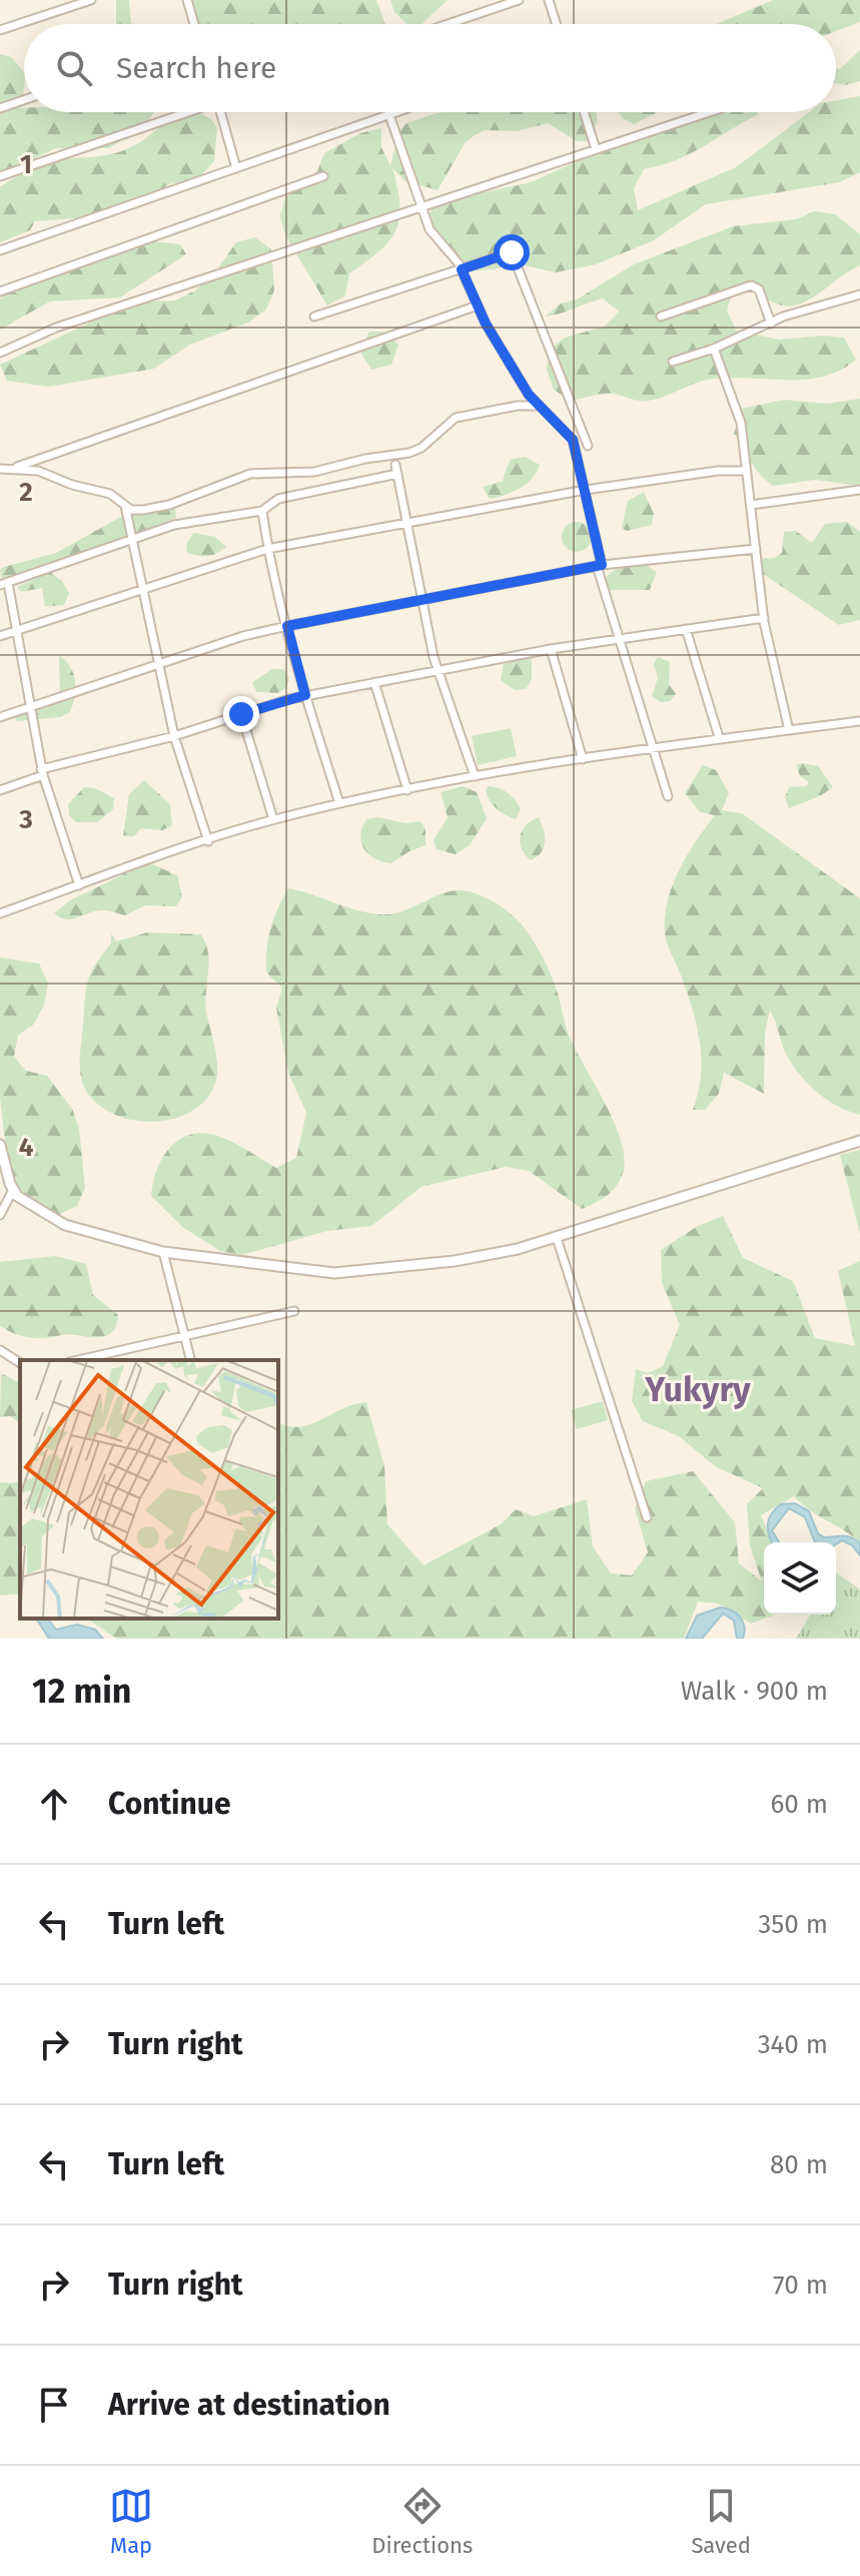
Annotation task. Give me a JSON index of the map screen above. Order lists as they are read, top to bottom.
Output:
{
  "districts": ["Yukyry"],
  "page": {
    "search": "Search here",
    "heading": ["12 min", "Walk · 900 m"],
    "list": [
      ["Continue", "60 m"],
      ["Turn left", "350 m"],
      ["Turn right", "340 m"],
      ["Turn left", "80 m"],
      ["Turn right", "70 m"],
      "Arrive at destination"
    ],
    "nav": ["Map", "Directions", "Saved"]
  },
  "grid": {
    "rows": [
      "1",
      "2",
      "3",
      "4"
    ]
  }
}
